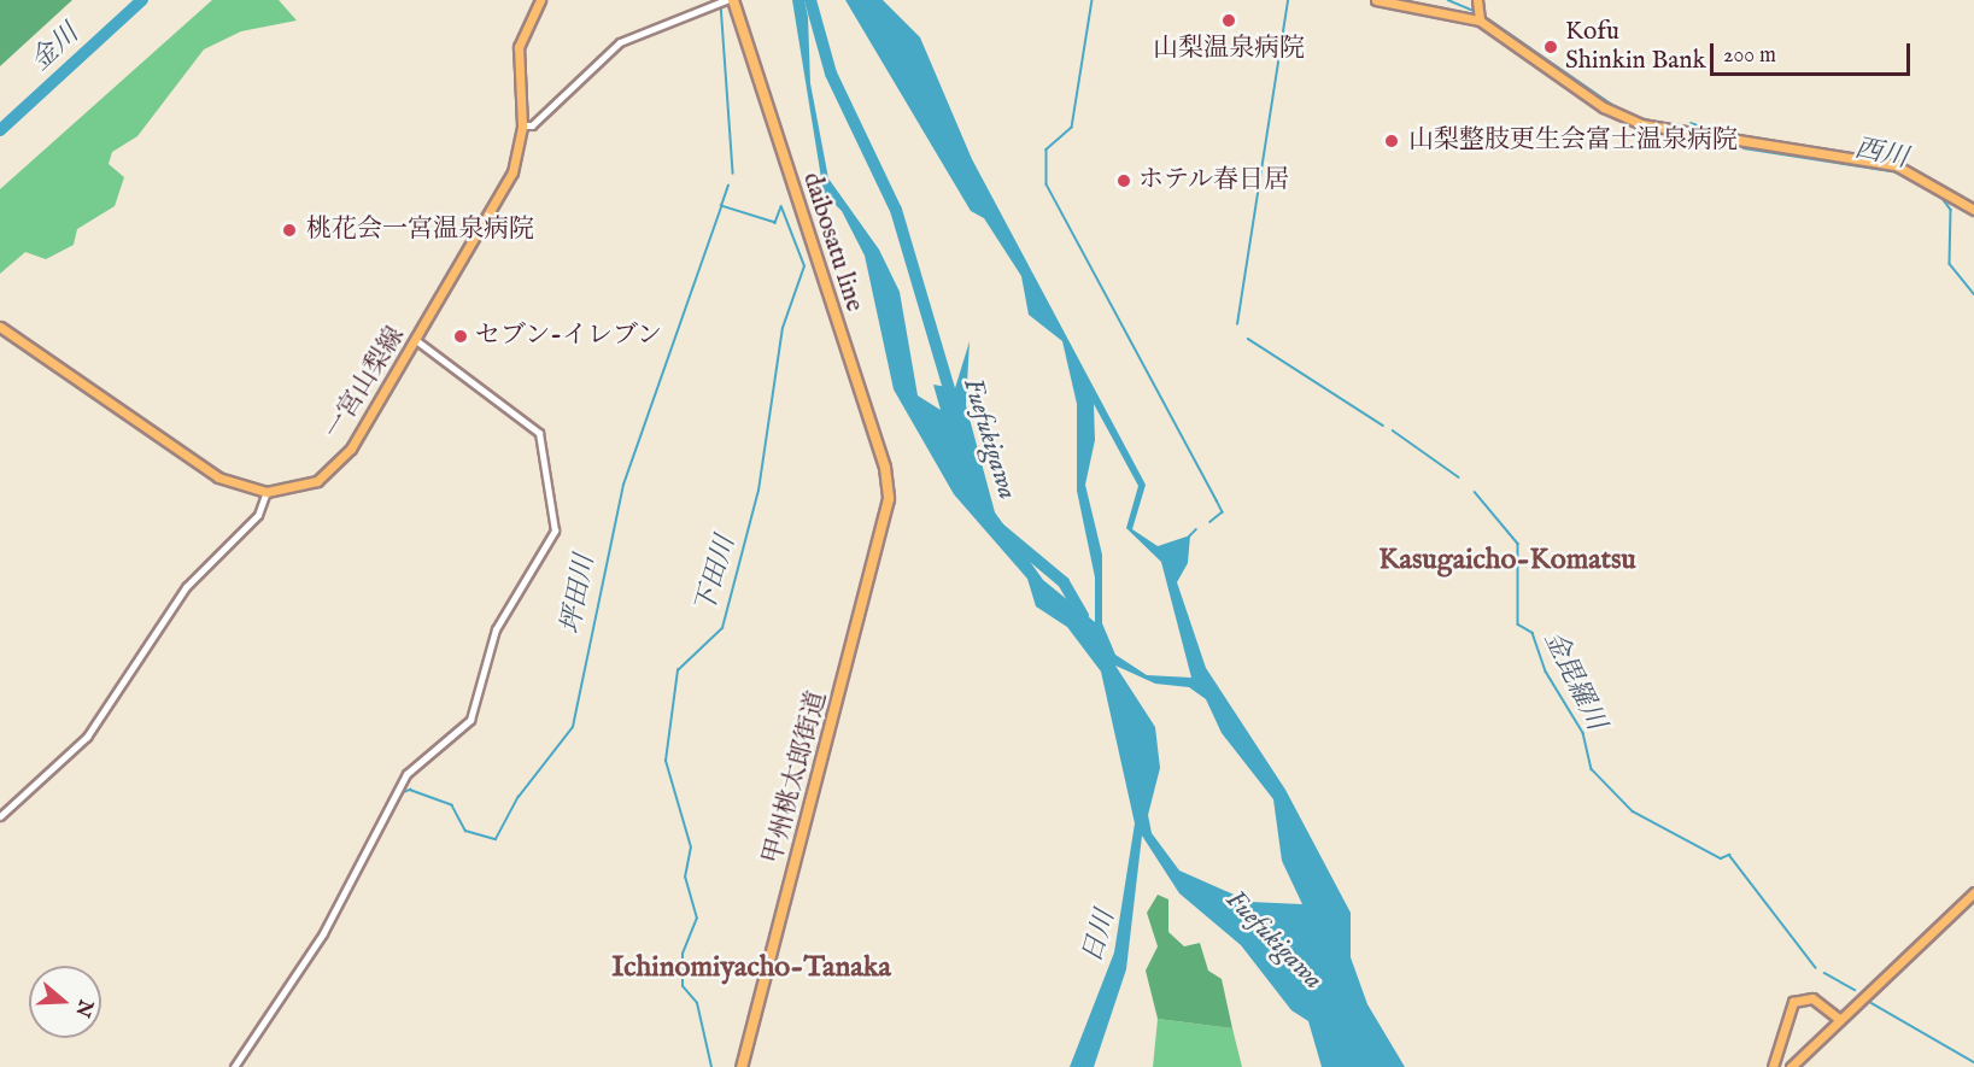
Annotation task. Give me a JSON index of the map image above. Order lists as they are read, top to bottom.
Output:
{
  "streets": {
    "highway": ["daibosatu line", "甲州桃太郎街道"],
    "main road": ["一宮山梨線"]
  },
  "crossings": [
    ["daibosatu line", "甲州桃太郎街道"]
  ],
  "districts": ["Kasugaicho-Komatsu", "Ichinomiyacho-Tanaka"],
  "water": [
    "金川",
    "西川",
    "Fuefukigawa",
    "下田川",
    "坪田川",
    "金毘羅川",
    "日川"
  ],
  "places": [
    "山梨温泉病院",
    "Kofu Shinkin Bank",
    "山梨整肢更生会富士温泉病院",
    "ホテル春日居",
    "桃花会一宮温泉病院",
    "セブン-イレブン"
  ],
  "scale_bar": "200 m",
  "north": "right"
}
